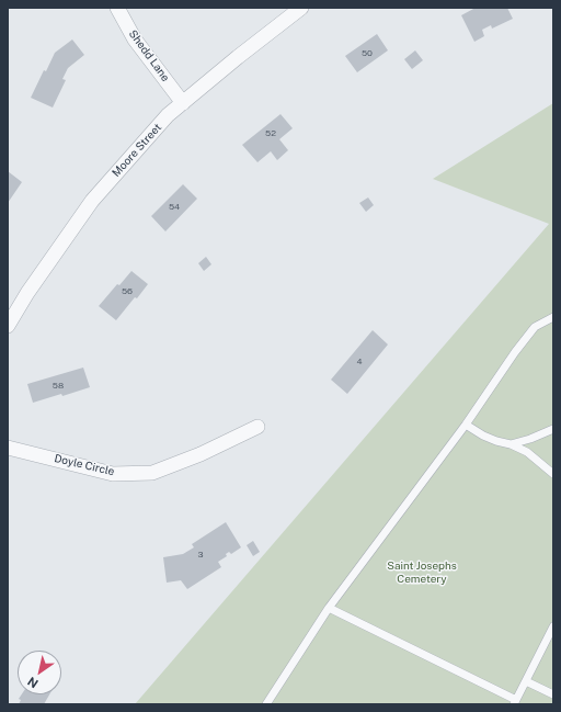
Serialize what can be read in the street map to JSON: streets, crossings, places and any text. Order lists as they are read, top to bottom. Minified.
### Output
{"streets":{"street":["Shedd Lane","Moore Street","Doyle Circle"]},"crossings":[["Shedd Lane","Moore Street"]],"parks":["Saint Josephs Cemetery"],"house_numbers":["50","52","54","56","4","58","3"],"north":"bottom left"}
